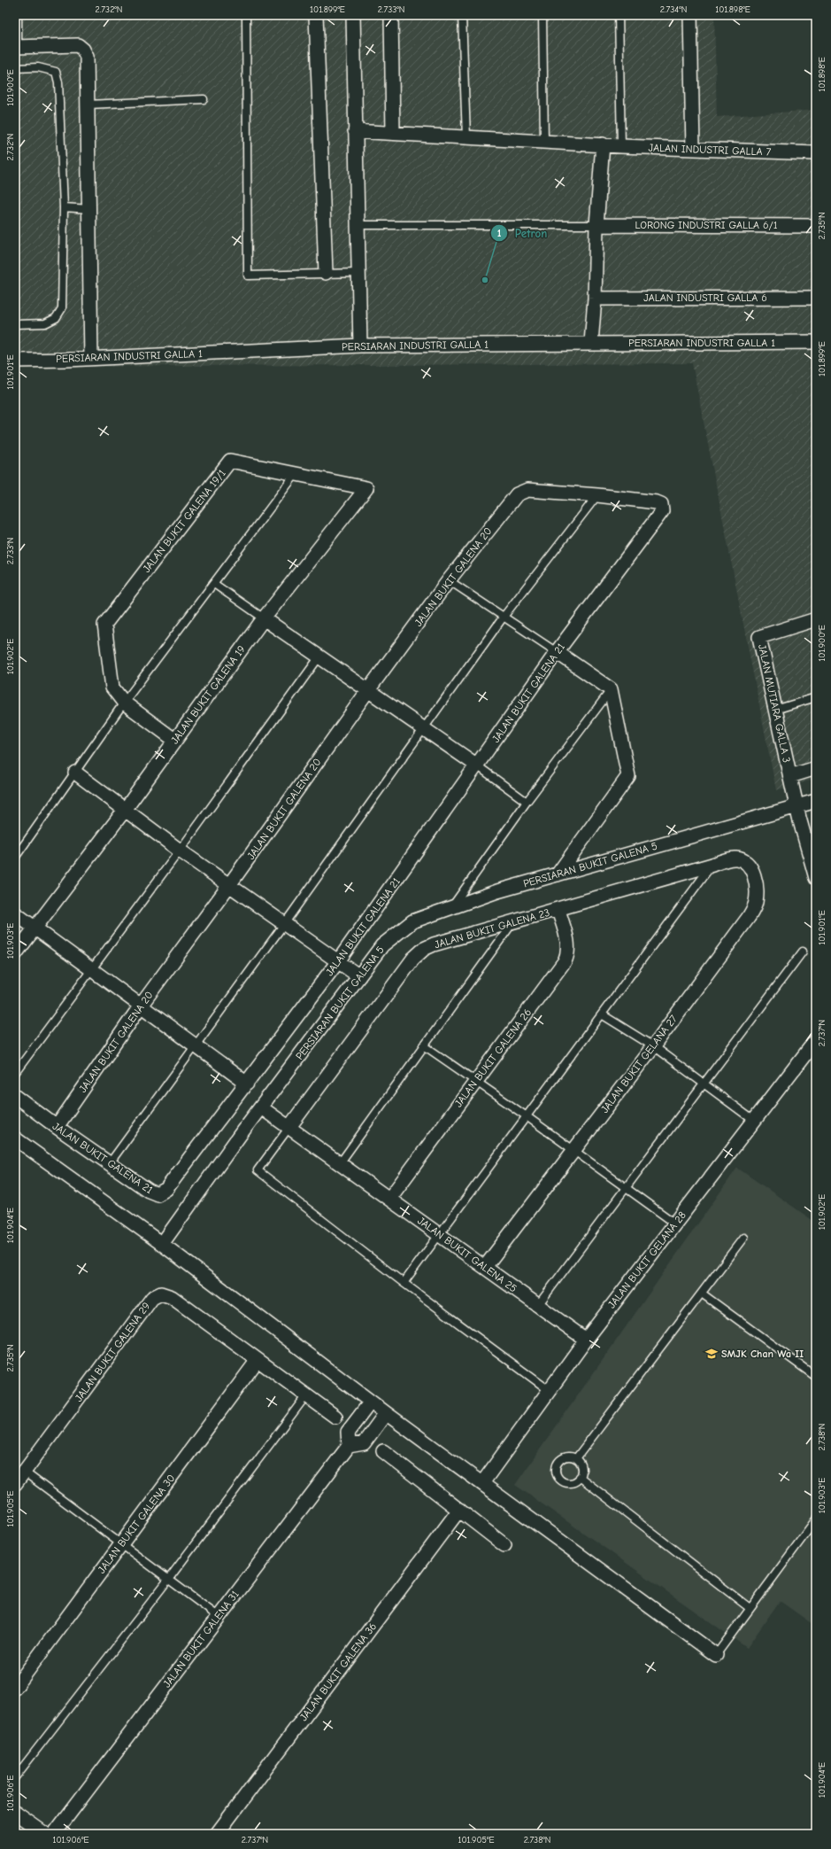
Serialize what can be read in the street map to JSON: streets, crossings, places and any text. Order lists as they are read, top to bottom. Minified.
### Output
{"streets":{"street":["JALAN INDUSTRI GALLA 7","LORONG INDUSTRI GALLA 6/1","JALAN INDUSTRI GALLA 6","PERSIARAN INDUSTRI GALLA 1","JALAN BUKIT GALENA 19/1","JALAN BUKIT GALENA 20","JALAN BUKIT GALENA 21","JALAN BUKIT GALENA 19","JALAN MUTIARA GALLA 3","PERSIARAN BUKIT GALENA 5","JALAN BUKIT GALENA 23","JALAN BUKIT GALENA 26","JALAN BUKIT GELANA 27","JALAN BUKIT GALENA 25","JALAN BUKIT GELANA 28","JALAN BUKIT GALENA 29","JALAN BUKIT GALENA 30","JALAN BUKIT GALENA 31","JALAN BUKIT GALENA 36"]},"crossings":[["JALAN BUKIT GALENA 19/1","JALAN BUKIT GALENA 19"],["JALAN BUKIT GALENA 20","JALAN BUKIT GALENA 21"],["JALAN MUTIARA GALLA 3","PERSIARAN BUKIT GALENA 5"],["PERSIARAN BUKIT GALENA 5","JALAN BUKIT GALENA 25"],["JALAN BUKIT GALENA 23","JALAN BUKIT GALENA 26"],["JALAN BUKIT GALENA 23","JALAN BUKIT GELANA 27"],["JALAN BUKIT GALENA 23","JALAN BUKIT GALENA 25"],["JALAN BUKIT GALENA 26","JALAN BUKIT GALENA 25"],["JALAN BUKIT GELANA 27","JALAN BUKIT GALENA 25"],["JALAN BUKIT GALENA 25","JALAN BUKIT GELANA 28"],["JALAN BUKIT GALENA 29","JALAN BUKIT GALENA 30"]],"places":{"other":["Petron"],"school or university":["SMJK Chan Wa II"]},"coordinates":["2.732°N","101.899°E","2.733°N","2.734°N","101.898°E","101.900°E","2.735°N","101.901°E","101.902°E","101.903°E","2.737°N","101.904°E","2.738°N","101.905°E","101.906°E"]}
